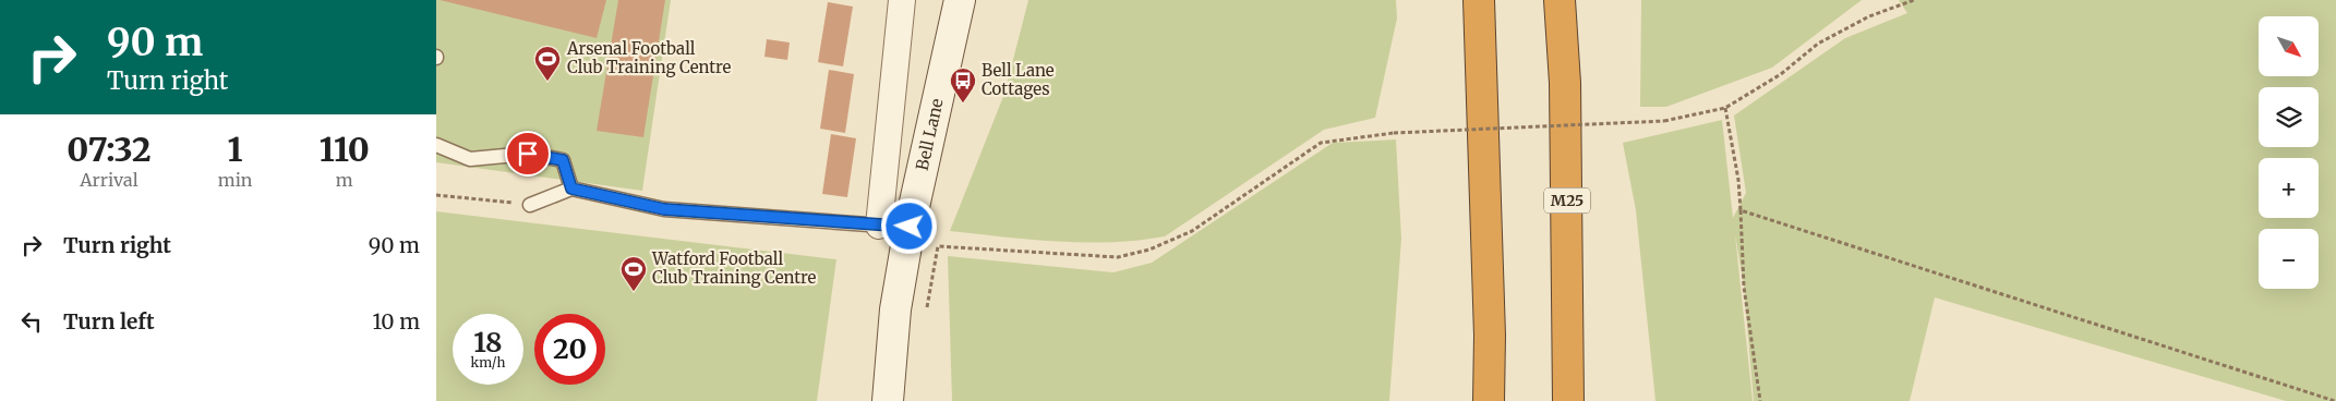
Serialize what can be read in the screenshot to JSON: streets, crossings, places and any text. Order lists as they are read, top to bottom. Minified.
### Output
{"streets":{"highway":["M25"],"main road":["Bell Lane"]},"places":{"sports":["Arsenal Football Club Training Centre","Watford Football Club Training Centre"],"bus stop":["Bell Lane Cottages"]},"north":"bottom right","page":{"turn":["90 m","Turn right"],"map_buttons":["+","−"],"eta":["07:32","Arrival","1","min","110","m"],"list":[{"name":"Turn right","value":"90 m"},{"name":"Turn left","value":"10 m"}],"speed":"18 km/h","limit":"20"}}
